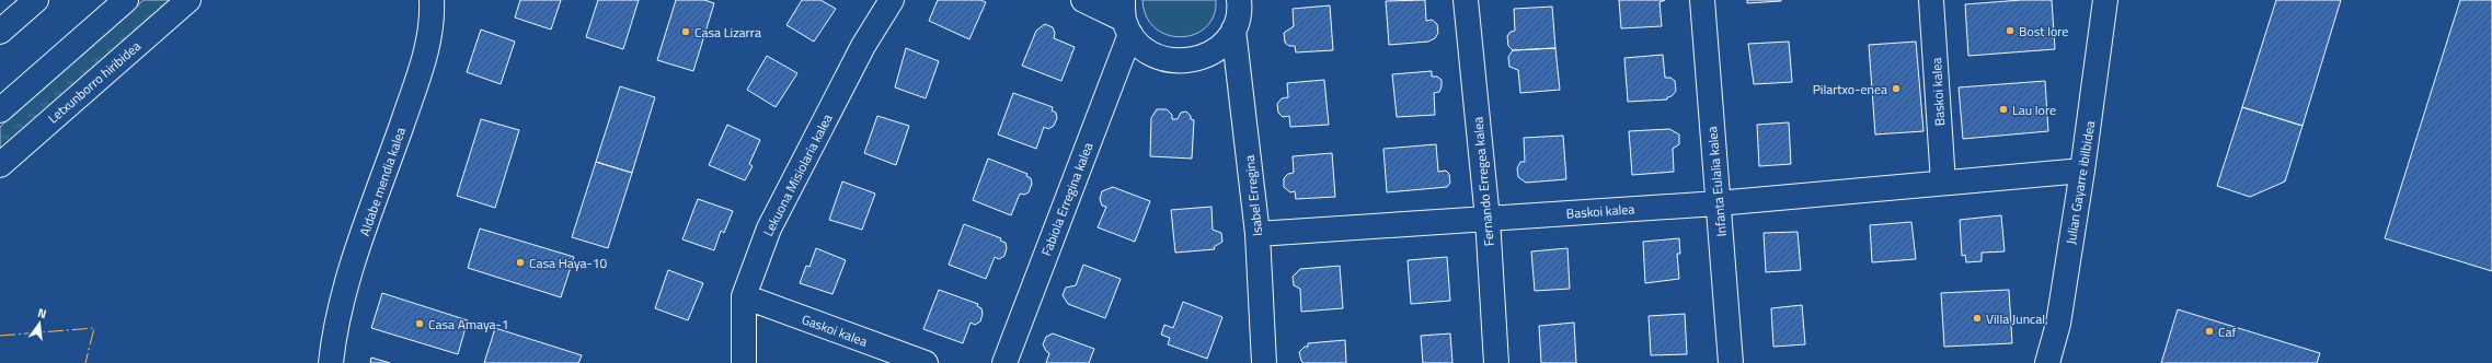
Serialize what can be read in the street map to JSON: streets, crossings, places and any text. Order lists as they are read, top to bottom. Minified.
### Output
{"streets":{"street":["Letxunborro hiribidea","Baskoi kalea","Lekuona Misiolaria kalea","Aldabe mendia kalea","Fernando Erregea kalea","Infanta Eulalia kalea","Julian Gayarre ibilbidea","Isabel Erregina","Fabiola Erregina kalea","Gaskoi kalea"]},"crossings":[["Baskoi kalea","Fernando Erregea kalea"],["Baskoi kalea","Infanta Eulalia kalea"],["Baskoi kalea","Julian Gayarre ibilbidea"],["Baskoi kalea","Isabel Erregina"],["Lekuona Misiolaria kalea","Gaskoi kalea"]],"places":["Bost lore","Casa Lizarra","Pilartxo-enea","Lau lore","Casa Haya-10","Villa Juncal,","Casa Amaya-1","Caf"],"north":"top"}
